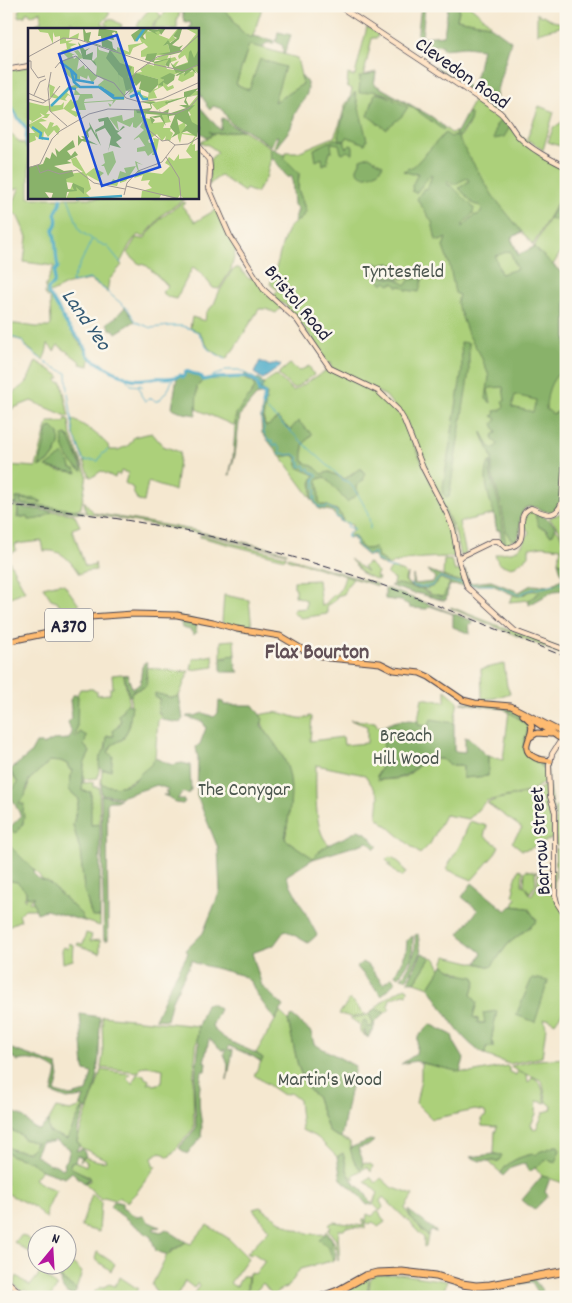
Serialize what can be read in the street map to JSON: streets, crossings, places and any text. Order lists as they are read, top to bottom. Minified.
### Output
{"streets":{"main road":["Clevedon Road","Bristol Road","A370","Barrow Street"]},"districts":["Flax Bourton"],"water":["Land Yeo"],"parks":["Tyntesfield","Breach Hill Wood","The Conygar","Martin's Wood"],"north":"top"}
